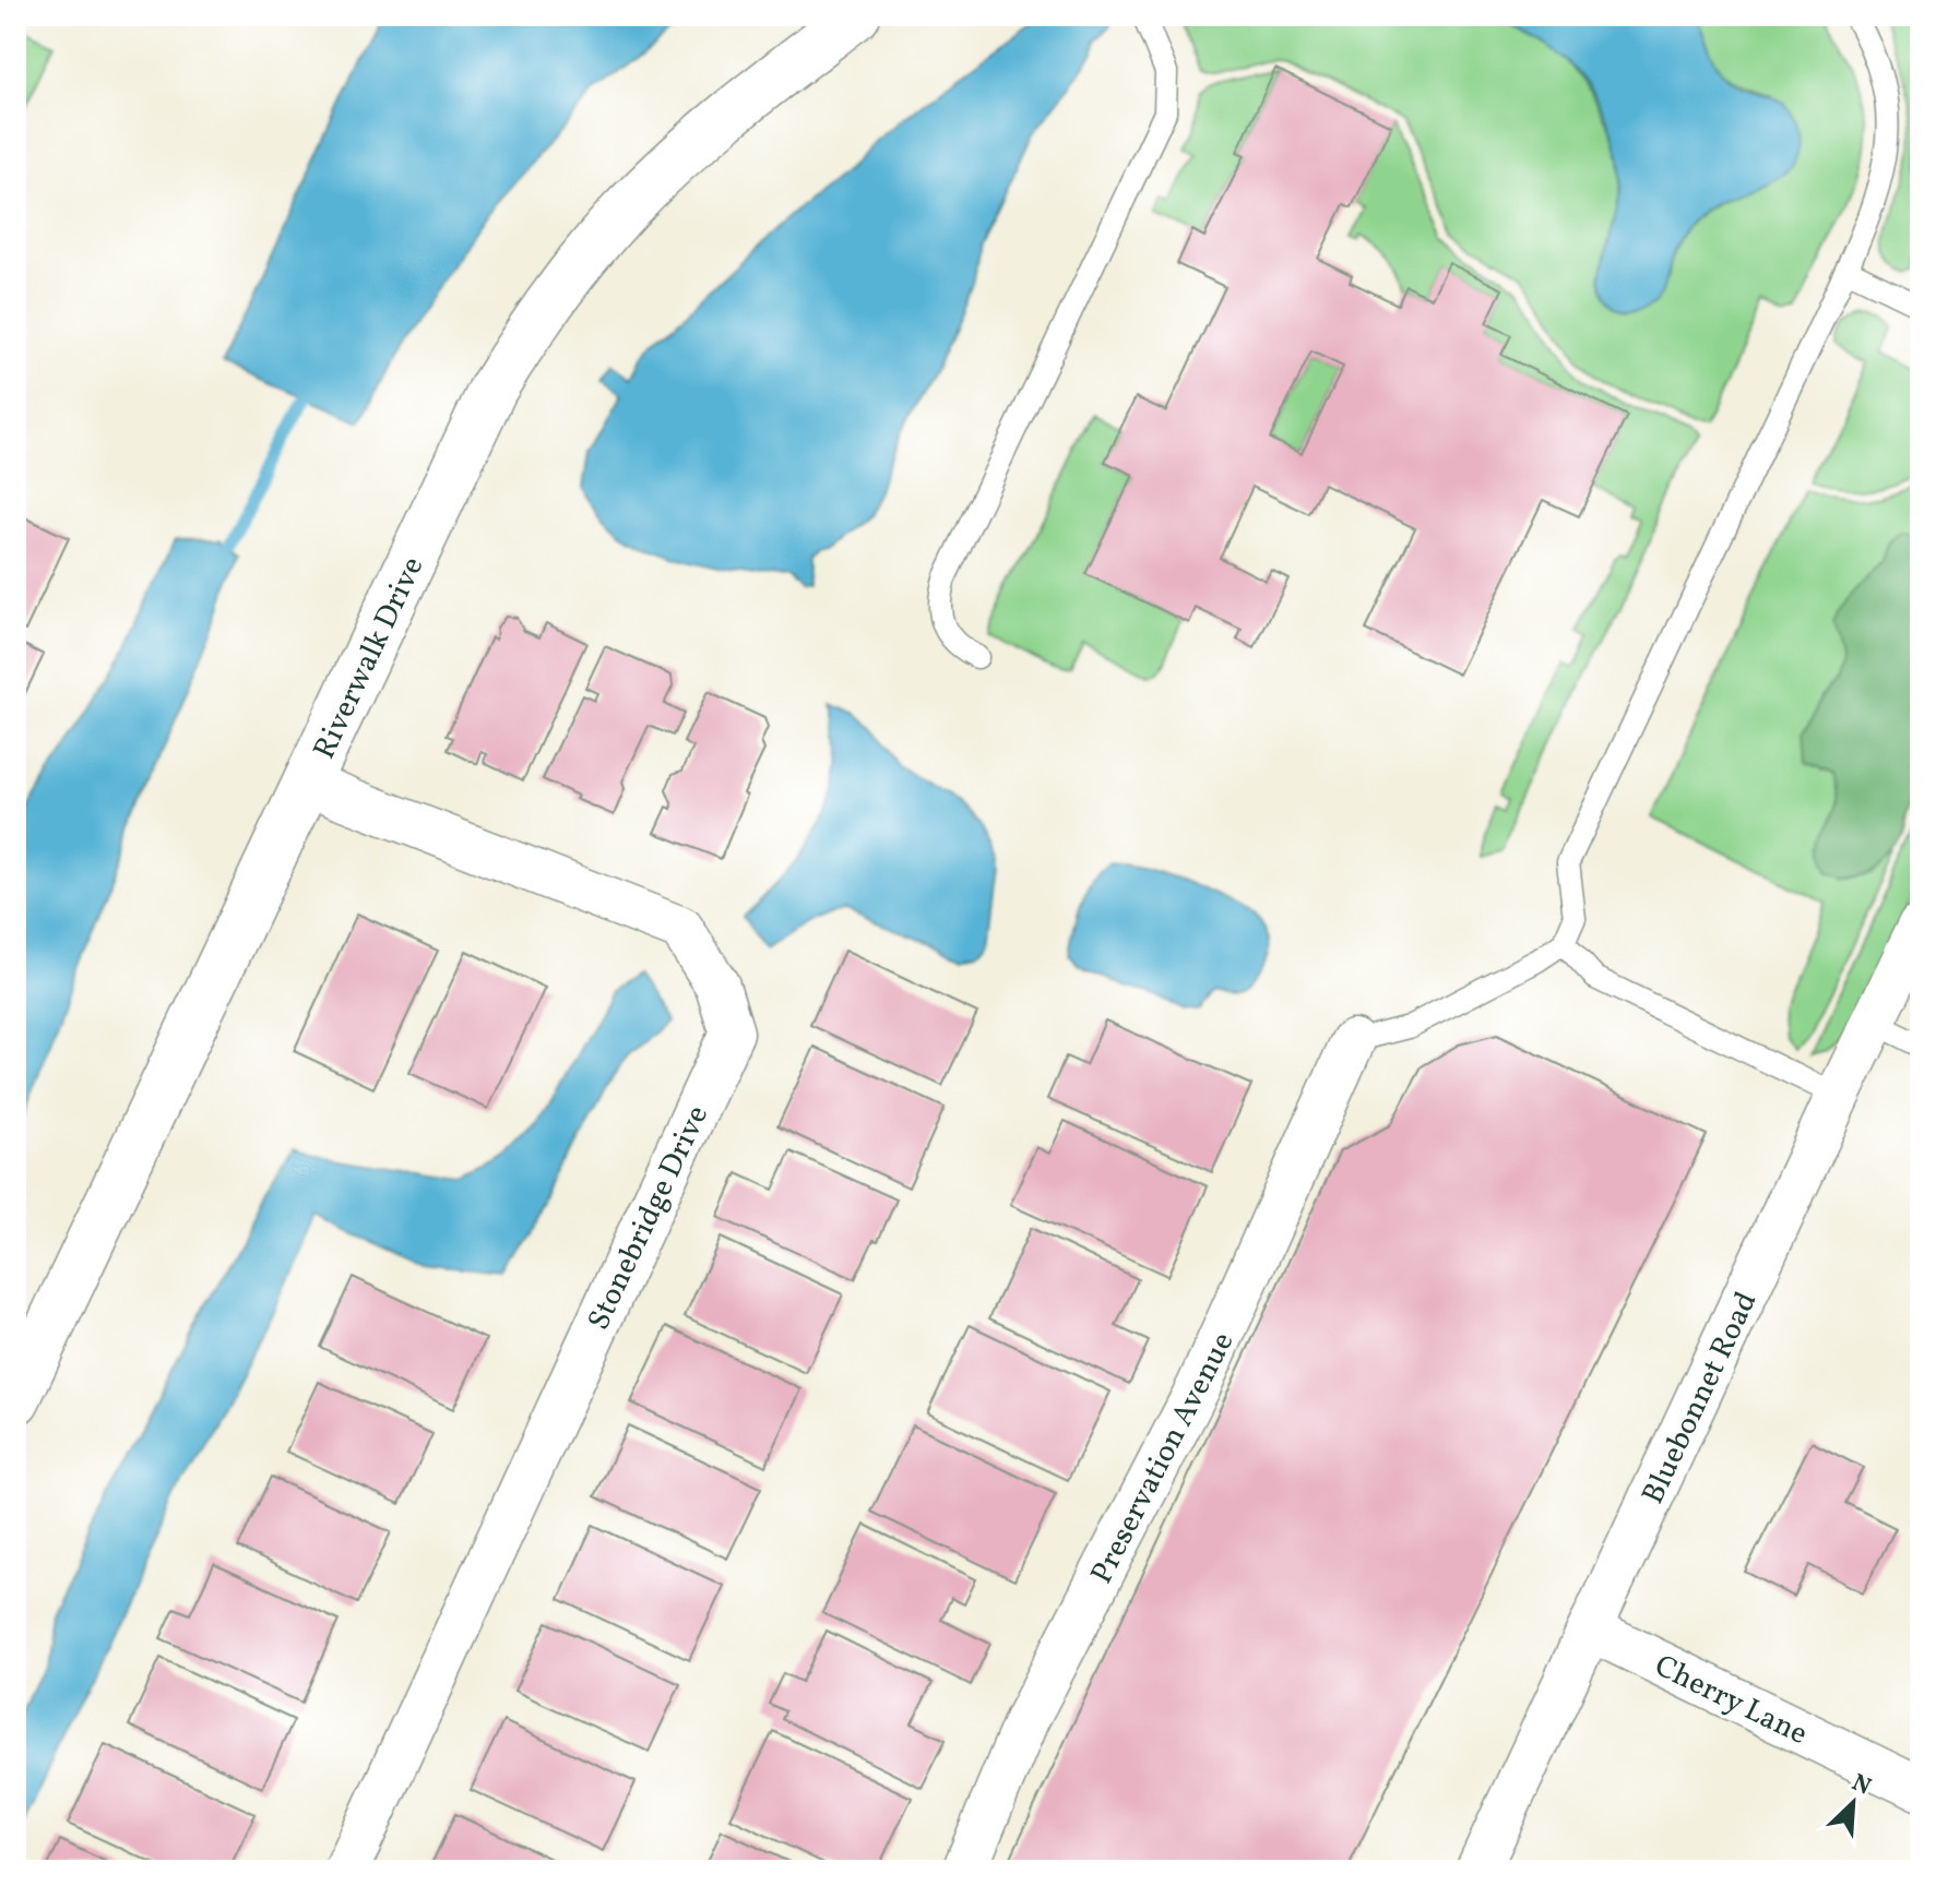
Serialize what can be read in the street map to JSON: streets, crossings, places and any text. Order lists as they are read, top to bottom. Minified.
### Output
{"streets":{"street":["Riverwalk Drive","Stonebridge Drive","Bluebonnet Road","Preservation Avenue","Cherry Lane"]},"crossings":[["Riverwalk Drive","Stonebridge Drive"],["Bluebonnet Road","Cherry Lane"]],"north":"top right"}
